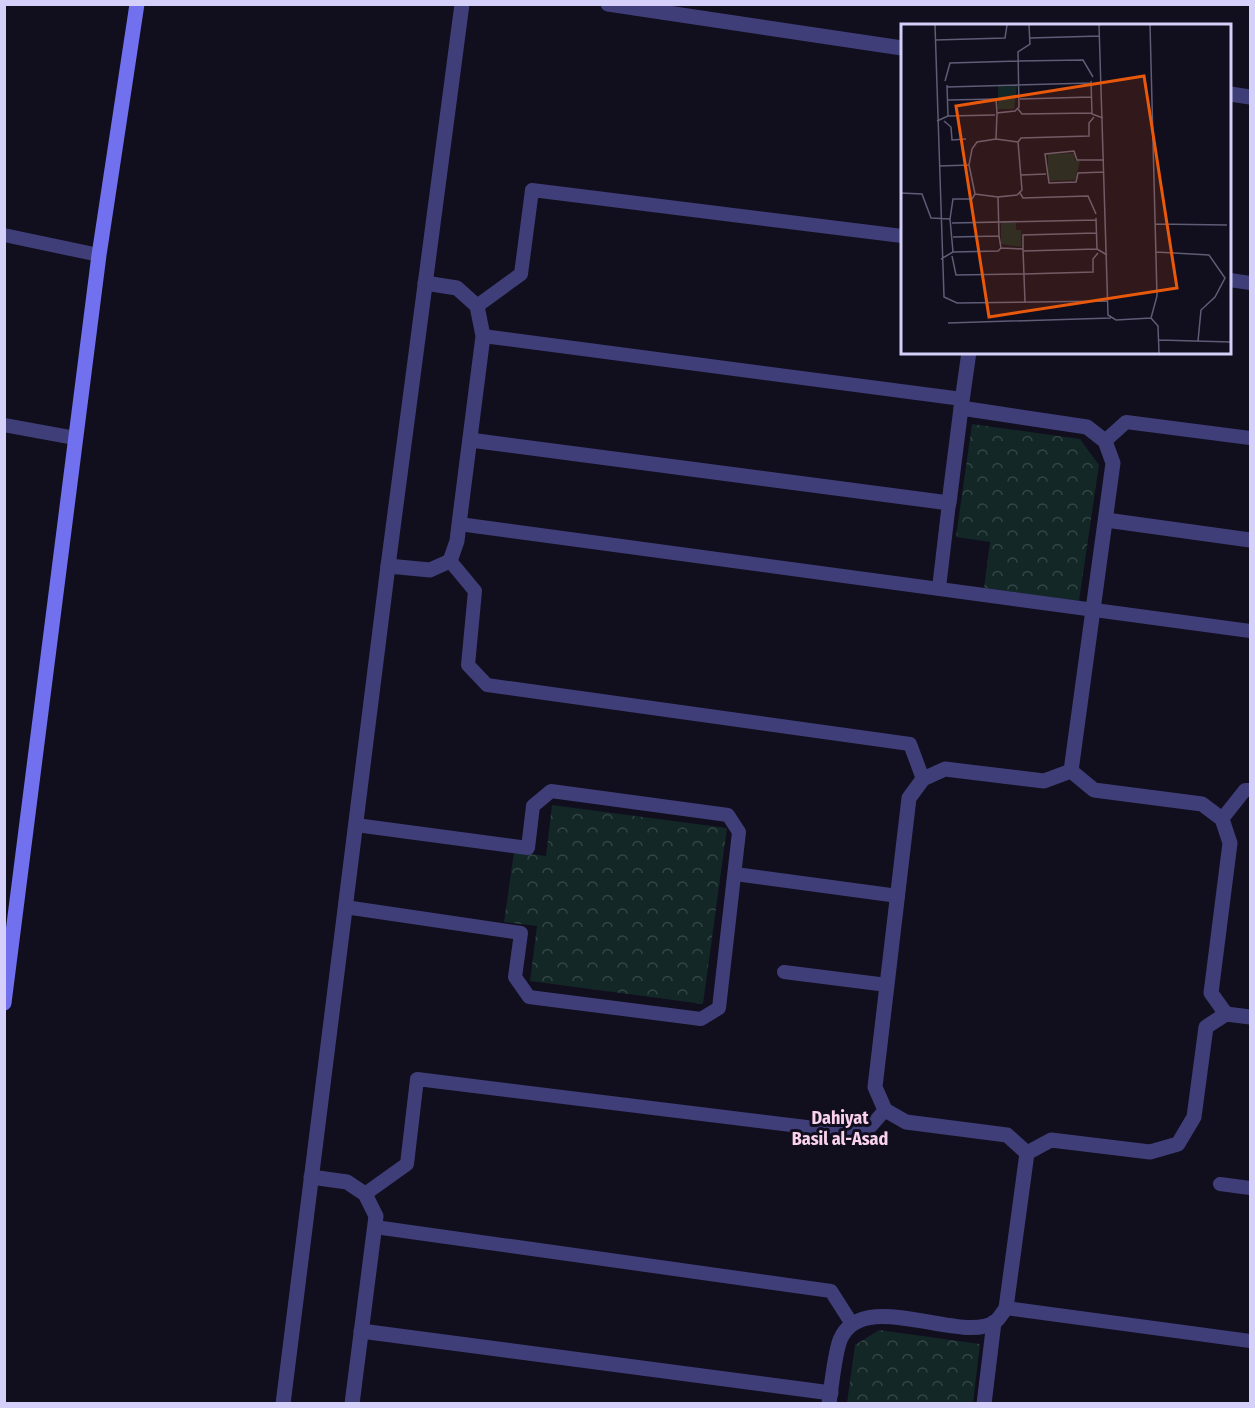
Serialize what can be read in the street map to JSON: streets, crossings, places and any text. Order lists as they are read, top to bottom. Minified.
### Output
{"districts":["Dahiyat Basil al-Asad"]}
